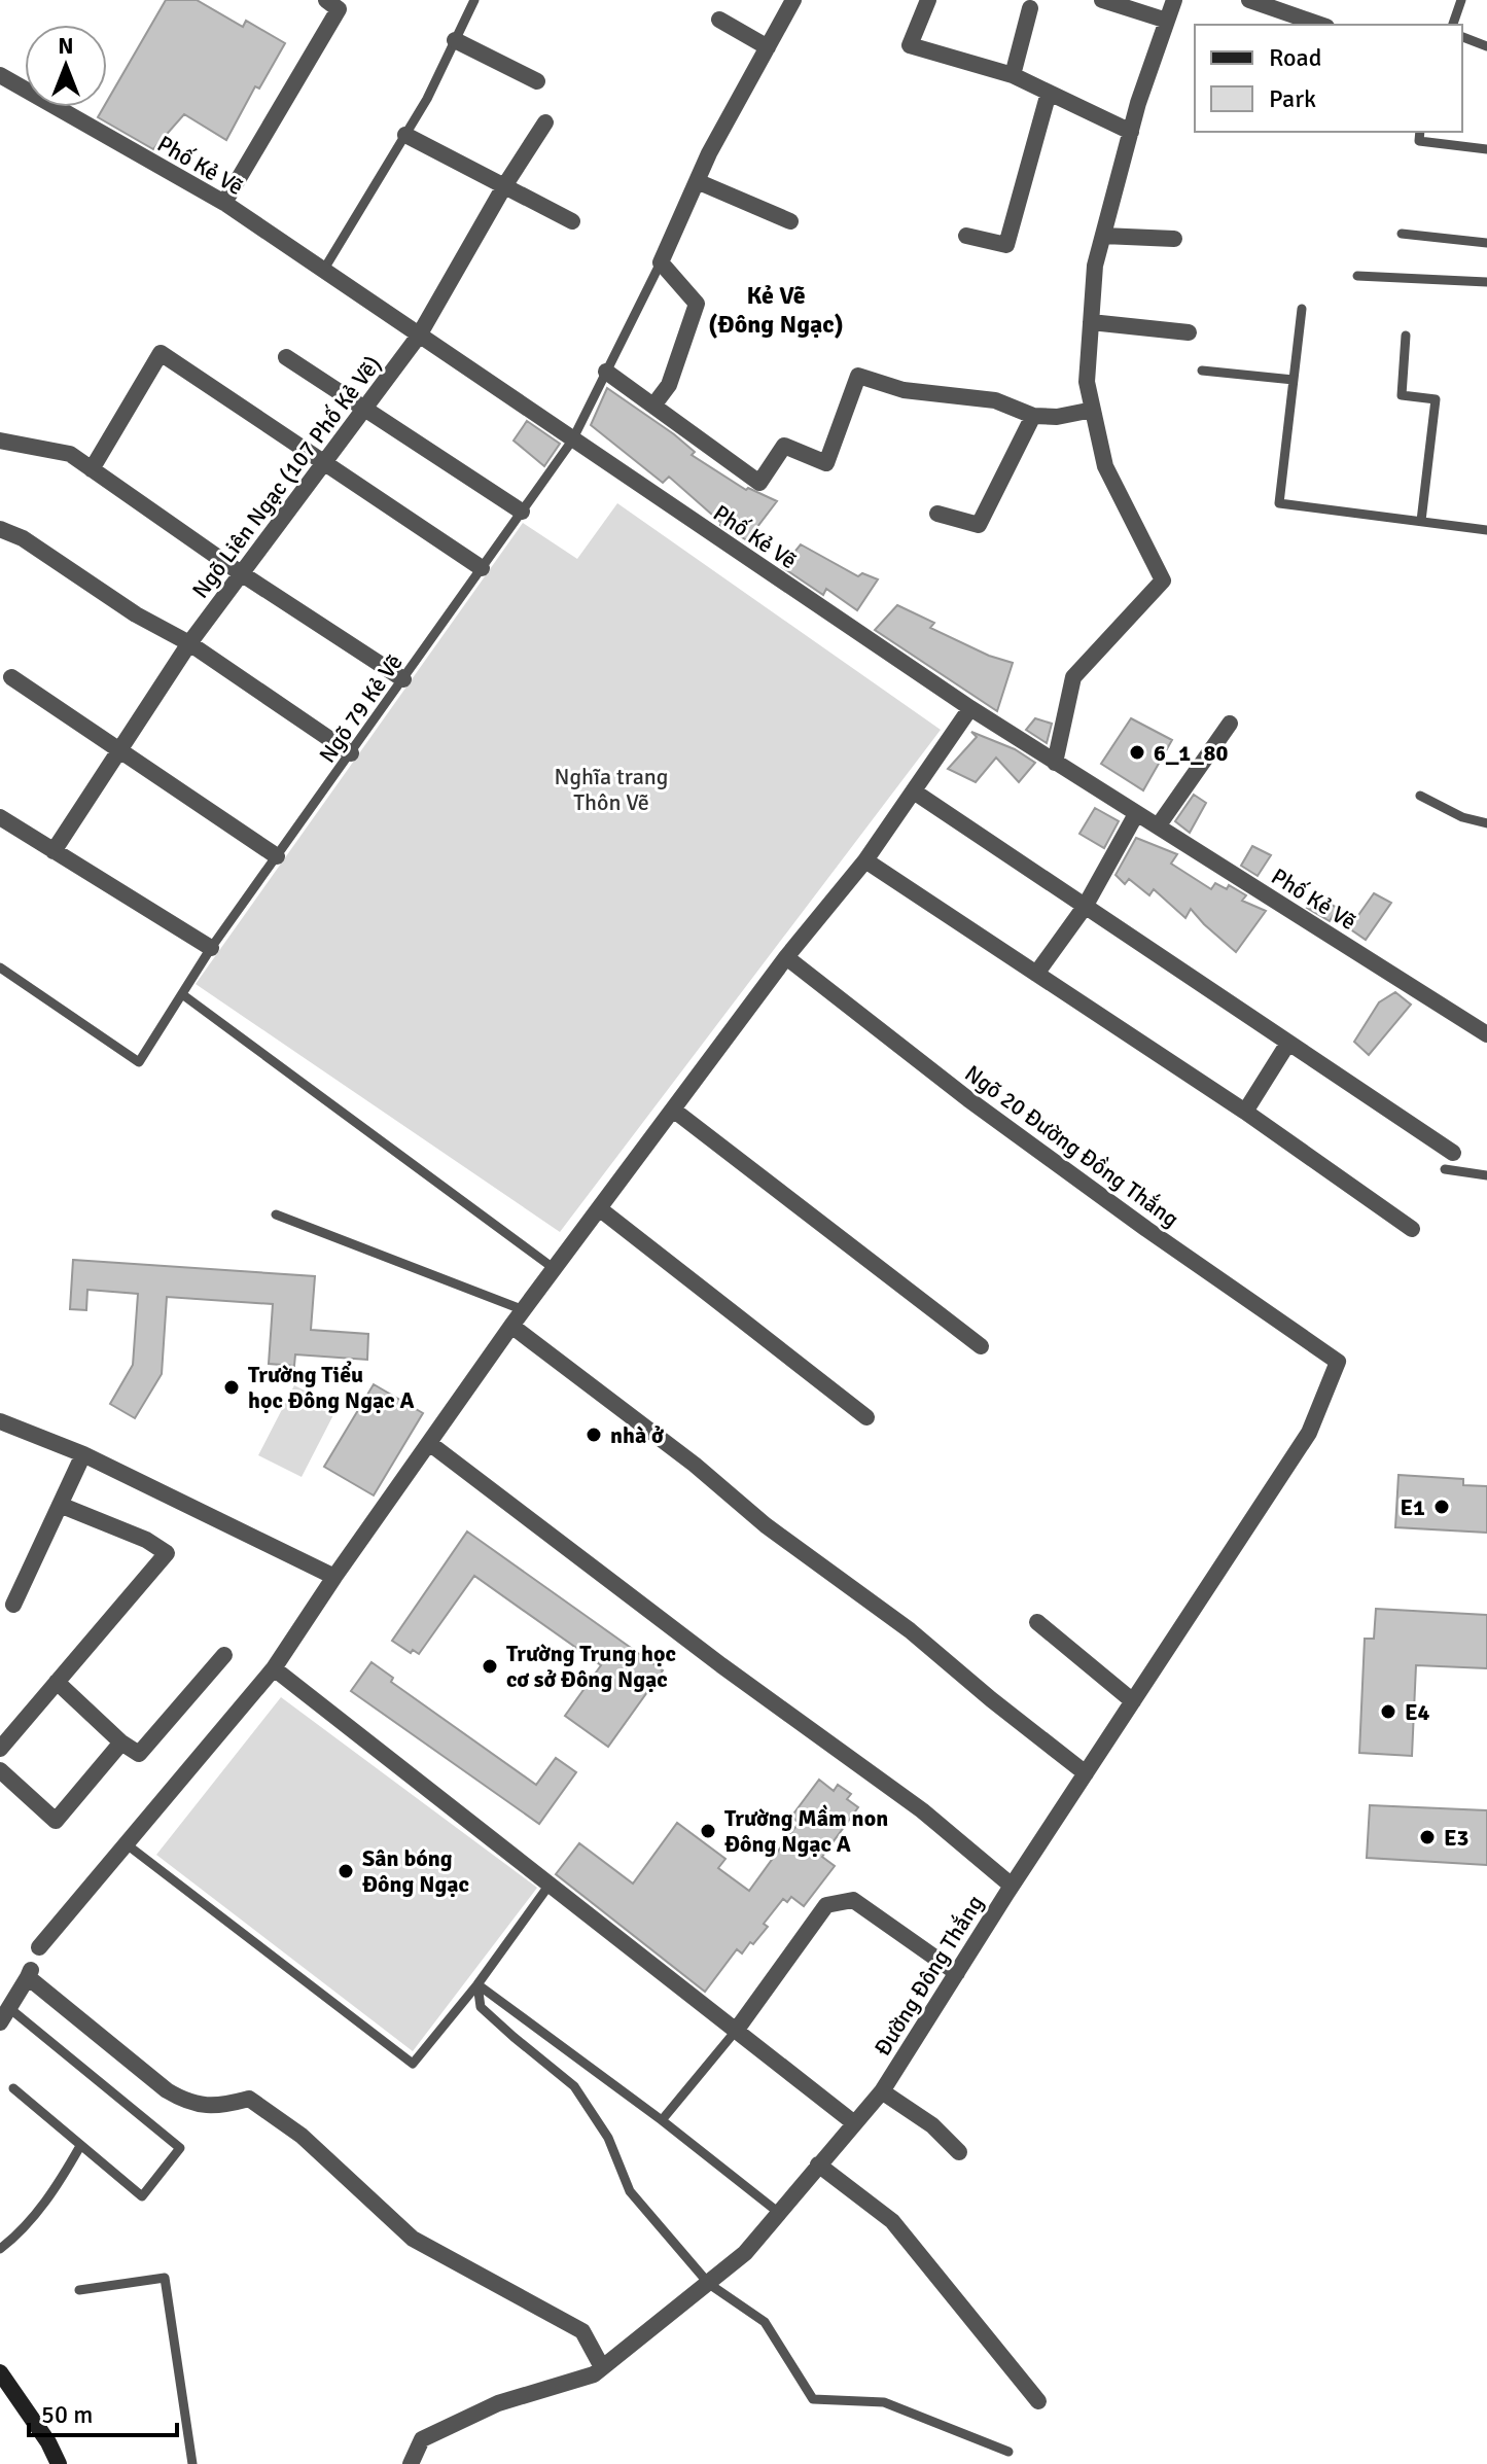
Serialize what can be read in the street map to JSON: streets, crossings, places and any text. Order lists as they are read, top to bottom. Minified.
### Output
{"streets":{"street":["Phố Kẻ Vẽ","Ngõ Liên Ngạc (107 Phố Kẻ Vẽ)","Ngõ 20 Đường Đồng Thắng","Đường Đông Thắng"],"lane":["Ngõ 79 Kẻ Vẽ"]},"crossings":[["Phố Kẻ Vẽ","Ngõ Liên Ngạc (107 Phố Kẻ Vẽ)"],["Phố Kẻ Vẽ","Ngõ 79 Kẻ Vẽ"],["Ngõ 20 Đường Đồng Thắng","Đường Đông Thắng"]],"districts":["Kẻ Vẽ (Đông Ngạc)"],"parks":["Nghĩa trang Thôn Vẽ"],"places":["6_1_80","Trường Tiểu học Đông Ngạc A","nhà ở","E1","Trường Trung học cơ sở Đông Ngạc","E4","Trường Mầm non Đông Ngạc A","E3","Sân bóng Đông Ngạc"],"legend":["Road","Park"],"scale_bar":"50 m","north":"top"}
